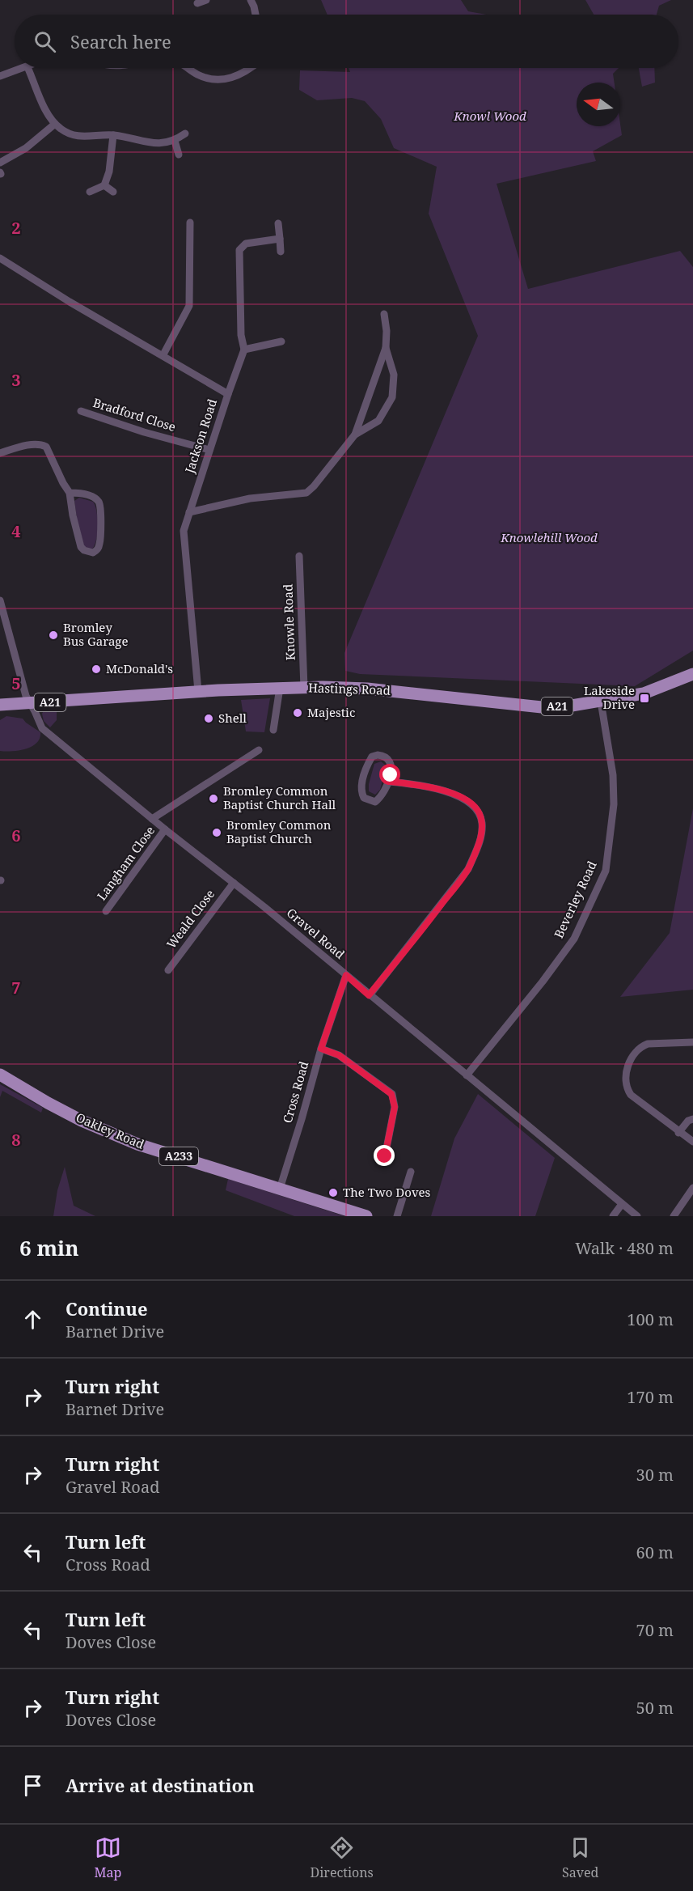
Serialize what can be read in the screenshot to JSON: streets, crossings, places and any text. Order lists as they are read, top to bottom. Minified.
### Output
{"streets":{"main road":["Hastings Road","A21","Oakley Road","A233"],"street":["Bradford Close","Jackson Road","Knowle Road","Langham Close","Beverley Road","Weald Close","Gravel Road","Cross Road"]},"crossings":[["Bradford Close","Jackson Road"],["Jackson Road","Hastings Road"],["Knowle Road","Hastings Road"],["Hastings Road","Beverley Road"],["Hastings Road","Gravel Road"],["Langham Close","Gravel Road"],["Beverley Road","Gravel Road"],["Weald Close","Gravel Road"],["Gravel Road","Cross Road"],["Cross Road","Oakley Road"]],"parks":["Knowl Wood","Knowlehill Wood"],"places":{"other":["Bromley Bus Garage","McDonald's","Majestic","Shell","Bromley Common Baptist Church Hall","Bromley Common Baptist Church","The Two Doves"],"transit":["Lakeside Drive"]},"north":"left","page":{"search":"Search here","heading":["6 min","Walk · 480 m"],"list":[["Continue","Barnet Drive","100 m"],["Turn right","Barnet Drive","170 m"],["Turn right","Gravel Road","30 m"],["Turn left","Cross Road","60 m"],["Turn left","Doves Close","70 m"],["Turn right","Doves Close","50 m"],"Arrive at destination"],"nav":["Map","Directions","Saved"]},"grid":{"rows":["2","3","4","5","6","7","8"]}}
